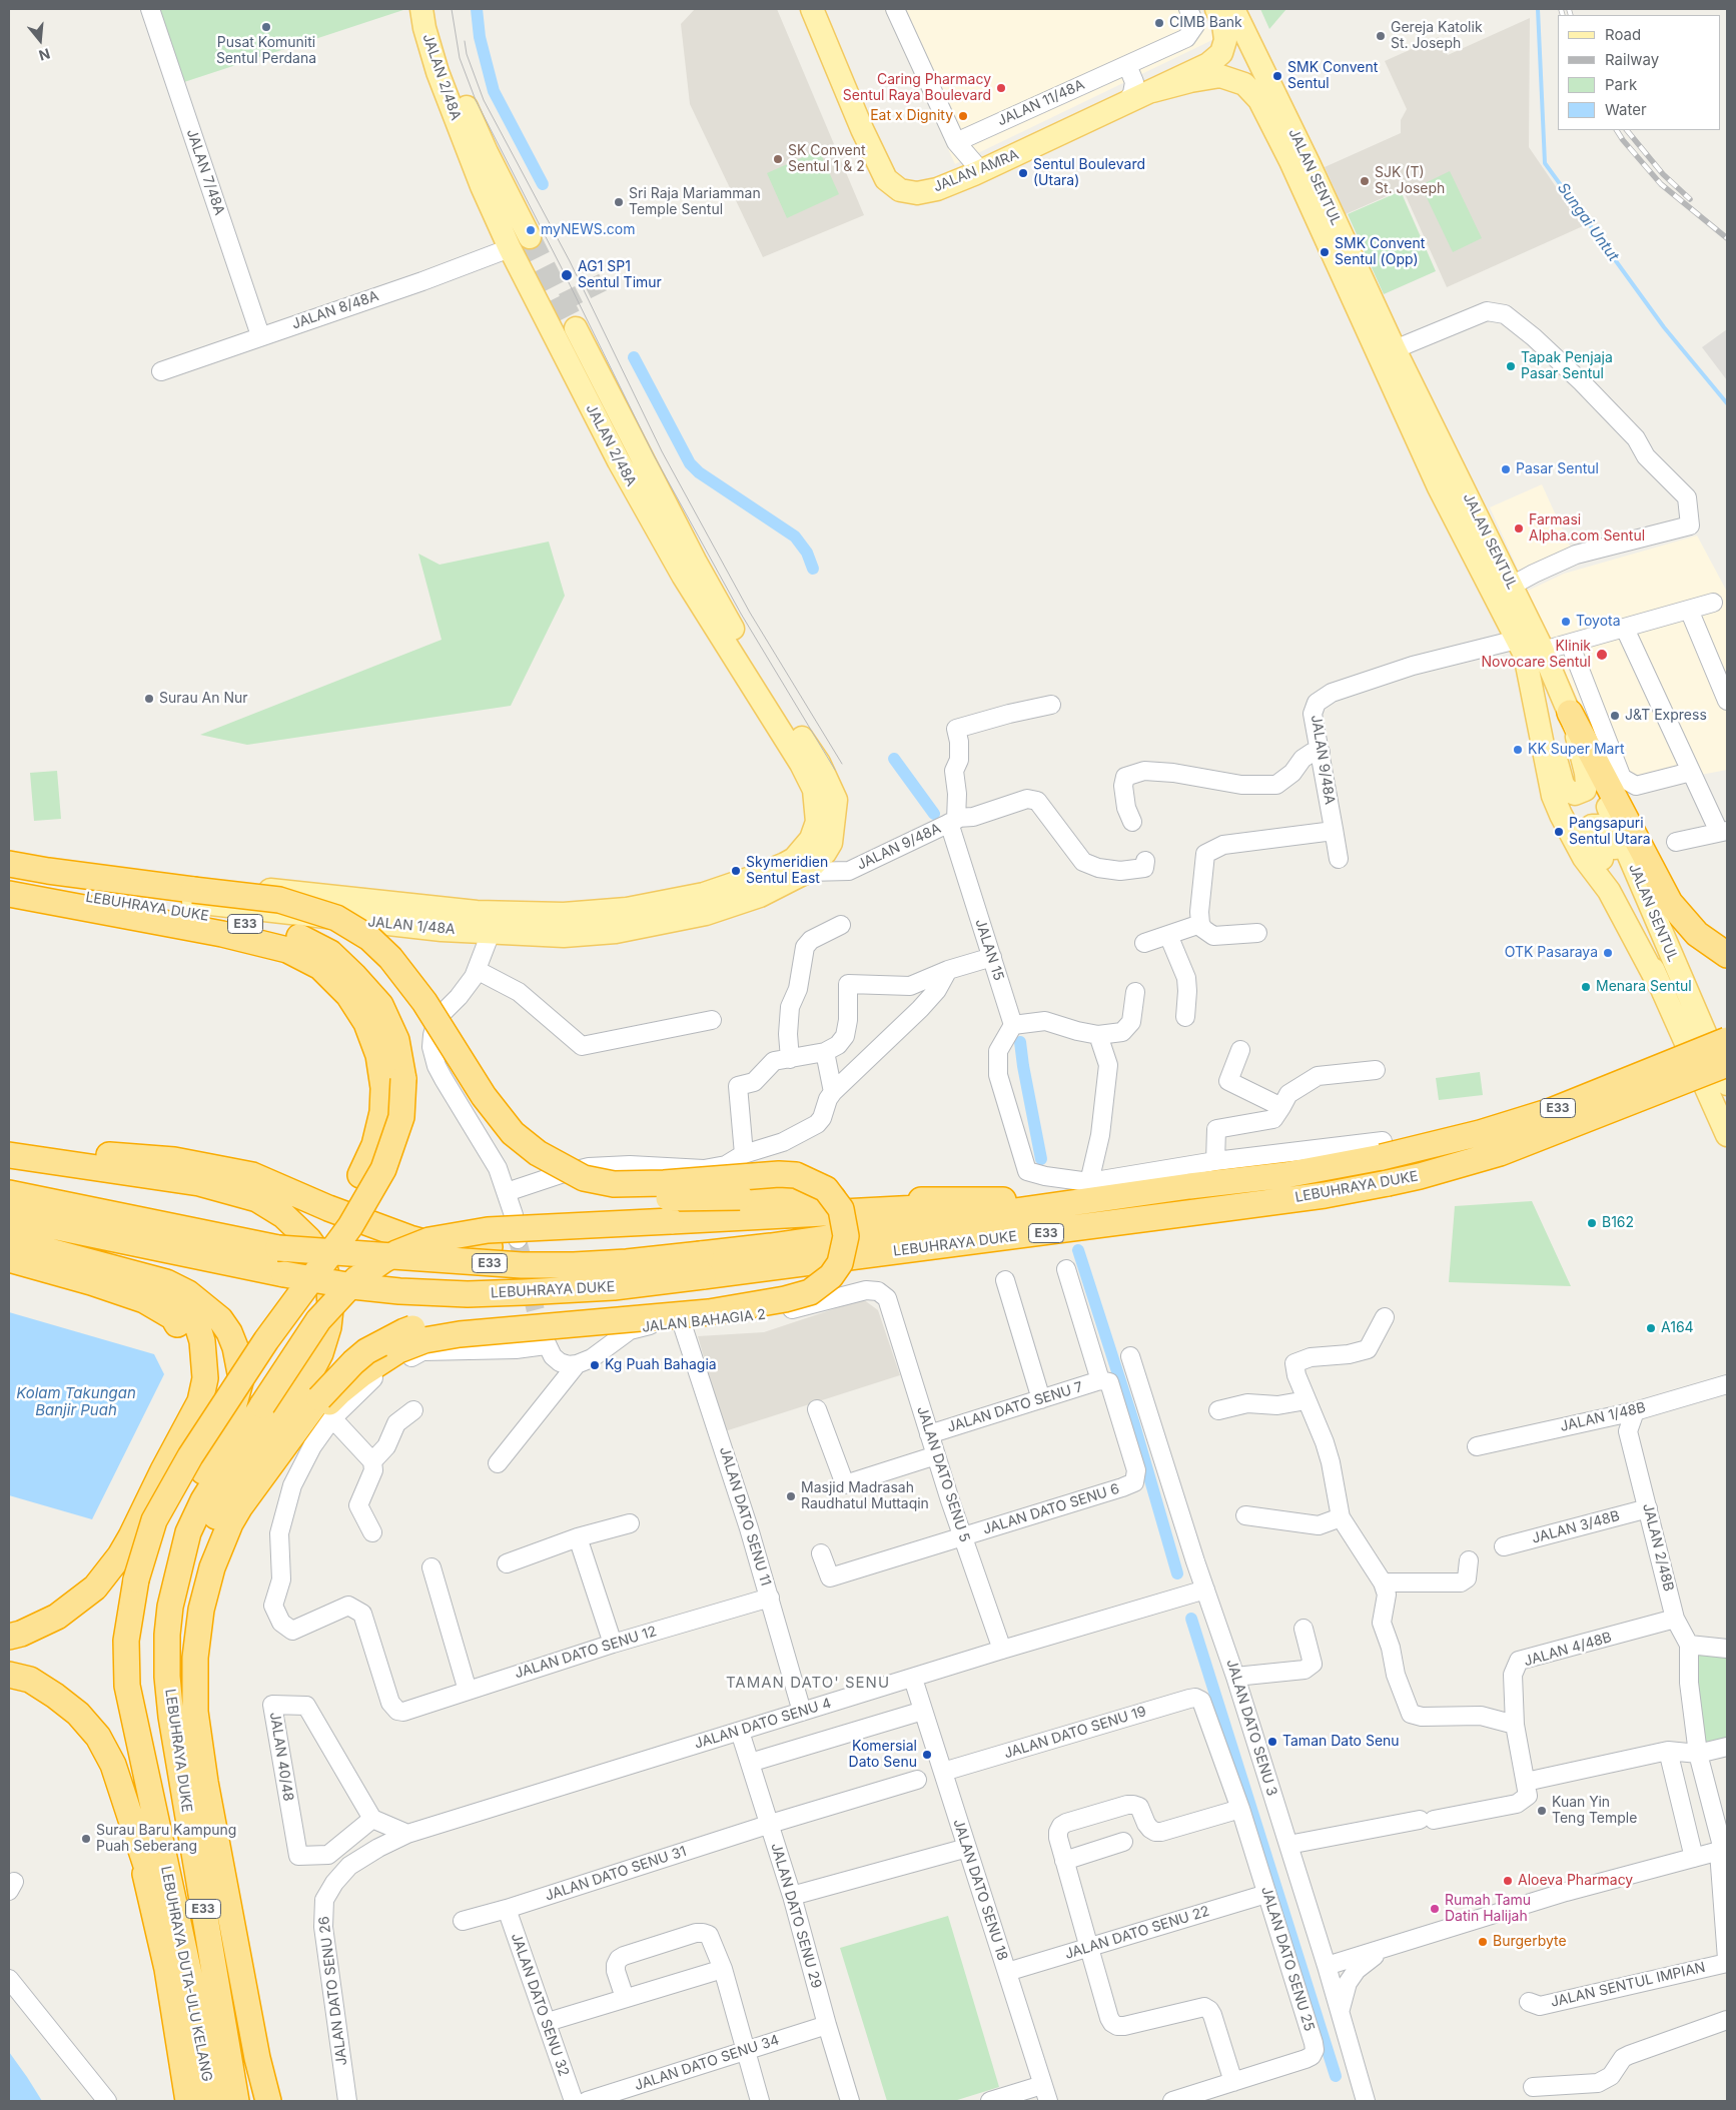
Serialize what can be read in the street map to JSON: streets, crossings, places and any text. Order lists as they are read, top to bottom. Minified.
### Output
{"streets":{"highway":["LEBUHRAYA DUKE","E33","LEBUHRAYA DUTA-ULU KELANG"],"main road":["JALAN 2/48A","JALAN AMRA","JALAN SENTUL","JALAN 1/48A"],"street":["JALAN 11/48A","JALAN 7/48A","JALAN 8/48A","JALAN 9/48A","JALAN 15","JALAN BAHAGIA 2","JALAN DATO SENU 7","JALAN 1/48B","JALAN DATO SENU 5","JALAN DATO SENU 6","JALAN DATO SENU 11","JALAN 3/48B","JALAN 2/48B","JALAN 4/48B","JALAN DATO SENU 12","JALAN DATO SENU 4","JALAN DATO SENU 3","JALAN DATO SENU 19","JALAN 40/48","JALAN DATO SENU 31","JALAN DATO SENU 18","JALAN DATO SENU 29","JALAN DATO SENU 22","JALAN DATO SENU 25","JALAN SENTUL IMPIAN","JALAN DATO SENU 26","JALAN DATO SENU 32","JALAN DATO SENU 34"]},"crossings":[["JALAN 2/48A","JALAN 8/48A"],["JALAN 2/48A","JALAN 9/48A"],["JALAN 2/48A","JALAN 1/48A"],["JALAN AMRA","JALAN SENTUL"],["JALAN 7/48A","JALAN 8/48A"],["JALAN SENTUL","JALAN 9/48A"],["JALAN 9/48A","JALAN 1/48A"],["JALAN 9/48A","JALAN 15"],["LEBUHRAYA DUKE","LEBUHRAYA DUTA-ULU KELANG"],["JALAN BAHAGIA 2","JALAN DATO SENU 5"],["JALAN BAHAGIA 2","JALAN DATO SENU 11"],["JALAN DATO SENU 7","JALAN DATO SENU 5"],["JALAN DATO SENU 7","JALAN DATO SENU 6"],["JALAN 1/48B","JALAN 2/48B"],["JALAN DATO SENU 5","JALAN DATO SENU 6"],["JALAN DATO SENU 5","JALAN DATO SENU 4"],["JALAN DATO SENU 11","JALAN DATO SENU 12"],["JALAN DATO SENU 11","JALAN DATO SENU 4"],["JALAN 3/48B","JALAN 2/48B"],["JALAN 2/48B","JALAN 4/48B"],["JALAN DATO SENU 4","JALAN DATO SENU 3"],["JALAN DATO SENU 4","JALAN DATO SENU 18"],["JALAN DATO SENU 4","JALAN DATO SENU 29"],["JALAN DATO SENU 4","JALAN DATO SENU 26"],["JALAN DATO SENU 19","JALAN DATO SENU 18"],["JALAN DATO SENU 19","JALAN DATO SENU 25"],["JALAN DATO SENU 31","JALAN DATO SENU 29"],["JALAN DATO SENU 31","JALAN DATO SENU 32"],["JALAN DATO SENU 18","JALAN DATO SENU 22"],["JALAN DATO SENU 29","JALAN DATO SENU 34"],["JALAN DATO SENU 22","JALAN DATO SENU 25"]],"districts":["TAMAN DATO' SENU"],"water":["Sungai Untut","Kolam Takungan Banjir Puah"],"places":["CIMB Bank","Pusat Komuniti Sentul Perdana","Gereja Katolik St. Joseph","SMK Convent Sentul","Caring Pharmacy Sentul Raya Boulevard","Eat x Dignity","SK Convent Sentul 1 & 2","Sentul Boulevard (Utara)","SJK (T) St. Joseph","Sri Raja Mariamman Temple Sentul","myNEWS.com","SMK Convent Sentul (Opp)","AG1 SP1 Sentul Timur","Tapak Penjaja Pasar Sentul","Pasar Sentul","Farmasi Alpha.com Sentul","Toyota","Klinik Novocare Sentul","Surau An Nur","J&T Express","KK Super Mart","Pangsapuri Sentul Utara","Skymeridien Sentul East","OTK Pasaraya","Menara Sentul","B162","A164","Kg Puah Bahagia","Masjid Madrasah Raudhatul Muttaqin","Taman Dato Senu","Komersial Dato Senu","Kuan Yin Teng Temple","Surau Baru Kampung Puah Seberang","Aloeva Pharmacy","Rumah Tamu Datin Halijah","Burgerbyte"],"legend":["Road","Railway","Park","Water"],"north":"bottom"}
